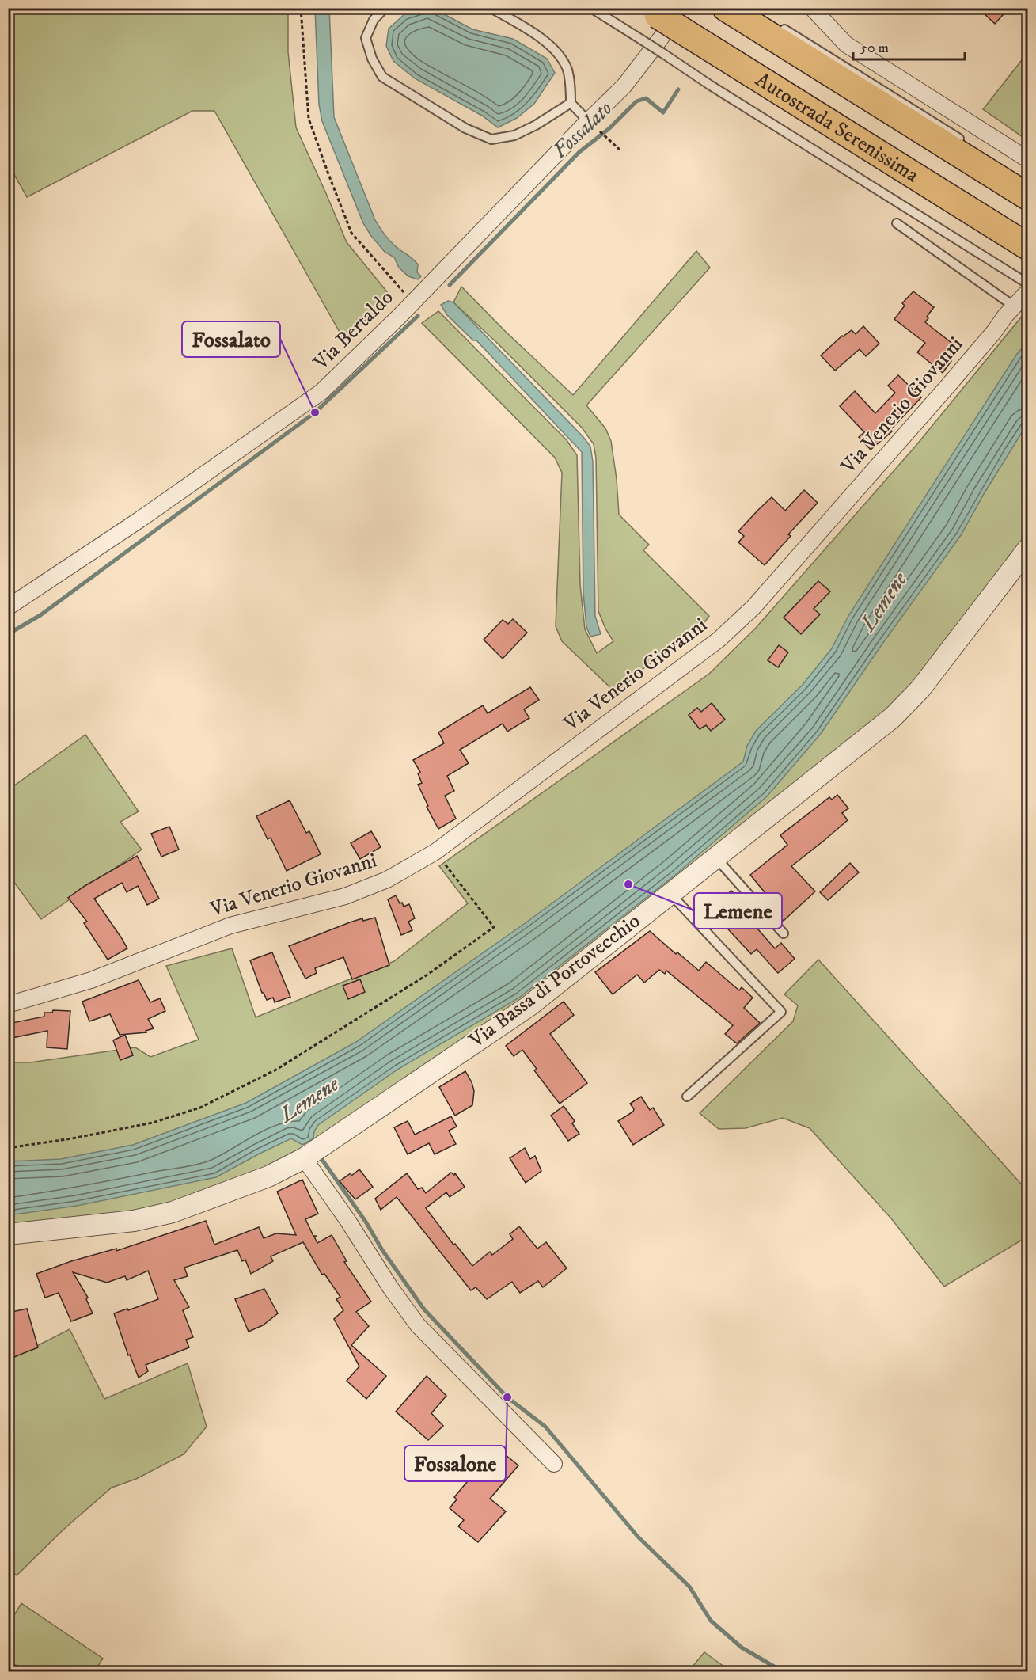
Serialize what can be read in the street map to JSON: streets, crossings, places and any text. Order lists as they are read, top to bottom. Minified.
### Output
{"streets":{"highway":["Autostrada Serenissima"],"street":["Via Bertaldo","Via Venerio Giovanni","Via Bassa di Portovecchio"]},"crossings":[["Autostrada Serenissima","Via Bertaldo"]],"water":["Fossalato","Lemene"],"places":["Fossalato","Lemene","Fossalone"],"scale_bar":"50 m"}
